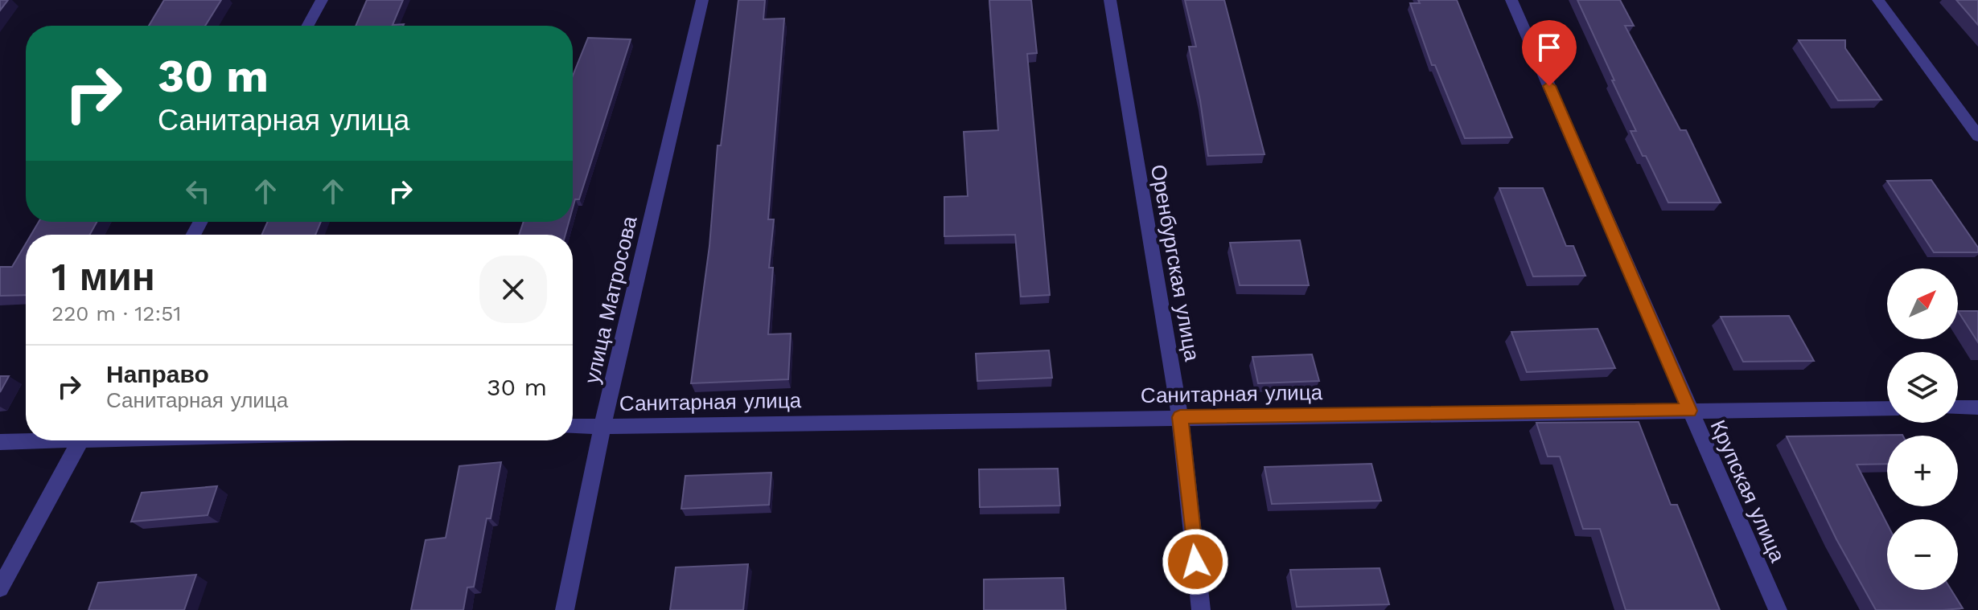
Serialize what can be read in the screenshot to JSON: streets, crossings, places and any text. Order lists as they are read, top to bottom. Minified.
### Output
{"streets":{"street":["Оренбургская улица","улица Матросова","Санитарная улица","Крупская улица"]},"crossings":[["Оренбургская улица","Санитарная улица"],["улица Матросова","Санитарная улица"],["Санитарная улица","Крупская улица"]],"north":"top right","page":{"turn":["30 m","Санитарная улица"],"heading":["1 мин","220 m · 12:51"],"map_buttons":["+","−"],"list":[{"name":"Направо","note":"Санитарная улица","value":"30 m"}]}}
